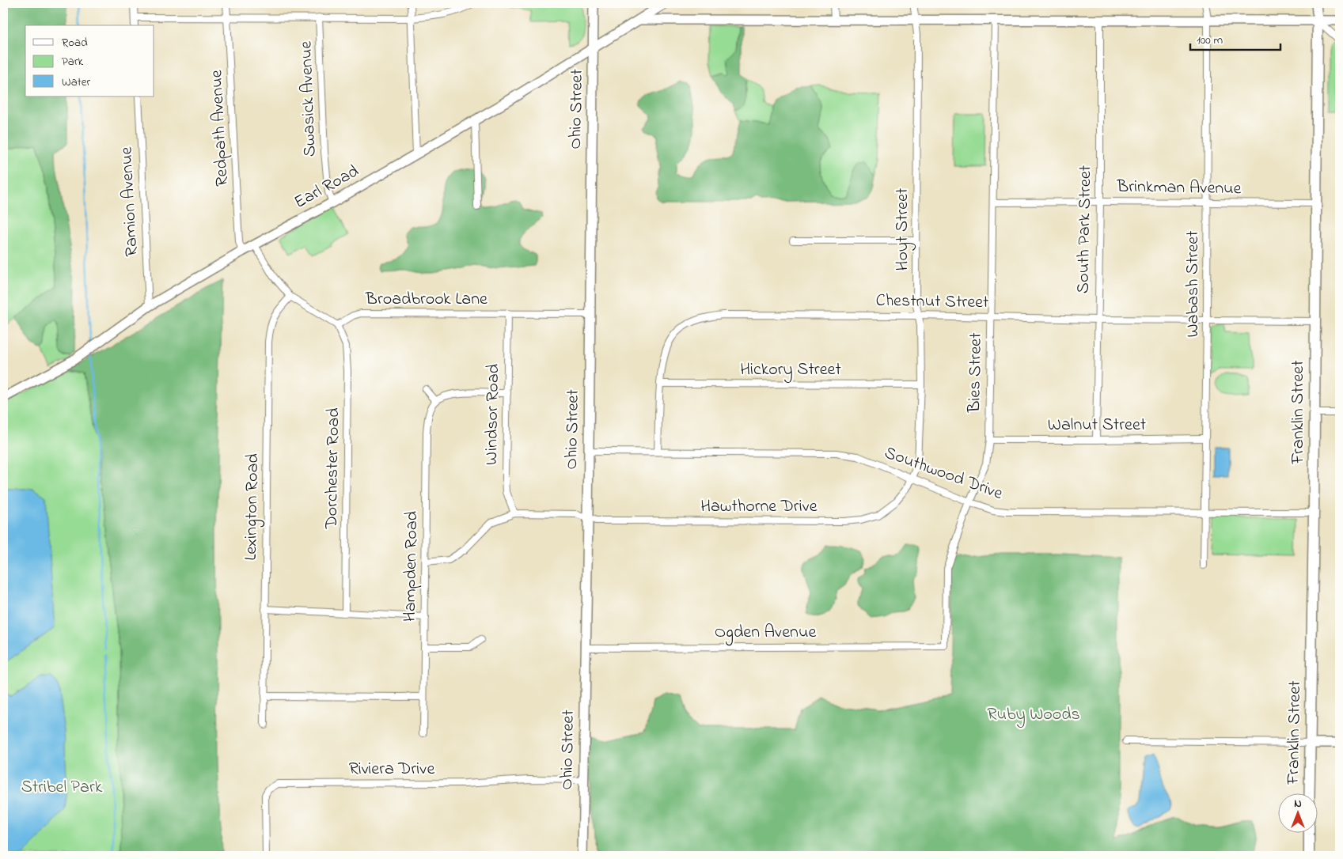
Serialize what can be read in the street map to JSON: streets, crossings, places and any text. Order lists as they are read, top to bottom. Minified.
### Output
{"streets":{"main road":["Franklin Street"],"street":["Swasick Avenue","Ohio Street","Redpath Avenue","Earl Road","Brinkman Avenue","Ramion Avenue","Hoyt Street","South Park Street","Wabash Street","Broadbrook Lane","Chestnut Street","Hickory Street","Bies Street","Windsor Road","Walnut Street","Dorchester Road","Southwood Drive","Lexington Road","Hawthorne Drive","Hampden Road","Ogden Avenue","Riviera Drive"]},"crossings":[["Swasick Avenue","Earl Road"],["Ohio Street","Earl Road"],["Ohio Street","Broadbrook Lane"],["Ohio Street","Southwood Drive"],["Ohio Street","Hawthorne Drive"],["Ohio Street","Ogden Avenue"],["Ohio Street","Riviera Drive"],["Redpath Avenue","Earl Road"],["Earl Road","Ramion Avenue"],["Brinkman Avenue","South Park Street"],["Brinkman Avenue","Wabash Street"],["Brinkman Avenue","Bies Street"],["Brinkman Avenue","Franklin Street"],["Hoyt Street","Chestnut Street"],["Hoyt Street","Hickory Street"],["Hoyt Street","Southwood Drive"],["Hoyt Street","Hawthorne Drive"],["South Park Street","Chestnut Street"],["South Park Street","Walnut Street"],["Wabash Street","Chestnut Street"],["Wabash Street","Walnut Street"],["Wabash Street","Southwood Drive"],["Broadbrook Lane","Windsor Road"],["Broadbrook Lane","Dorchester Road"],["Chestnut Street","Hickory Street"],["Chestnut Street","Bies Street"],["Chestnut Street","Franklin Street"],["Chestnut Street","Southwood Drive"],["Bies Street","Walnut Street"],["Bies Street","Southwood Drive"],["Bies Street","Ogden Avenue"],["Franklin Street","Southwood Drive"],["Windsor Road","Hawthorne Drive"],["Southwood Drive","Hawthorne Drive"]],"parks":["Ruby Woods","Stribel Park"],"legend":["Road","Park","Water"],"scale_bar":"100 m","north":"top"}
